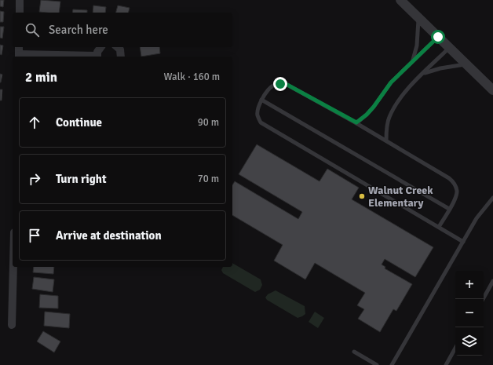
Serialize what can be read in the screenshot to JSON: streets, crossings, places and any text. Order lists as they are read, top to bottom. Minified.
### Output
{"places":["Walnut Creek Elementary"],"page":{"search":"Search here","heading":["2 min","Walk · 160 m"],"list":[["Continue","90 m"],["Turn right","70 m"],"Arrive at destination"],"map_buttons":["+","−"]}}
